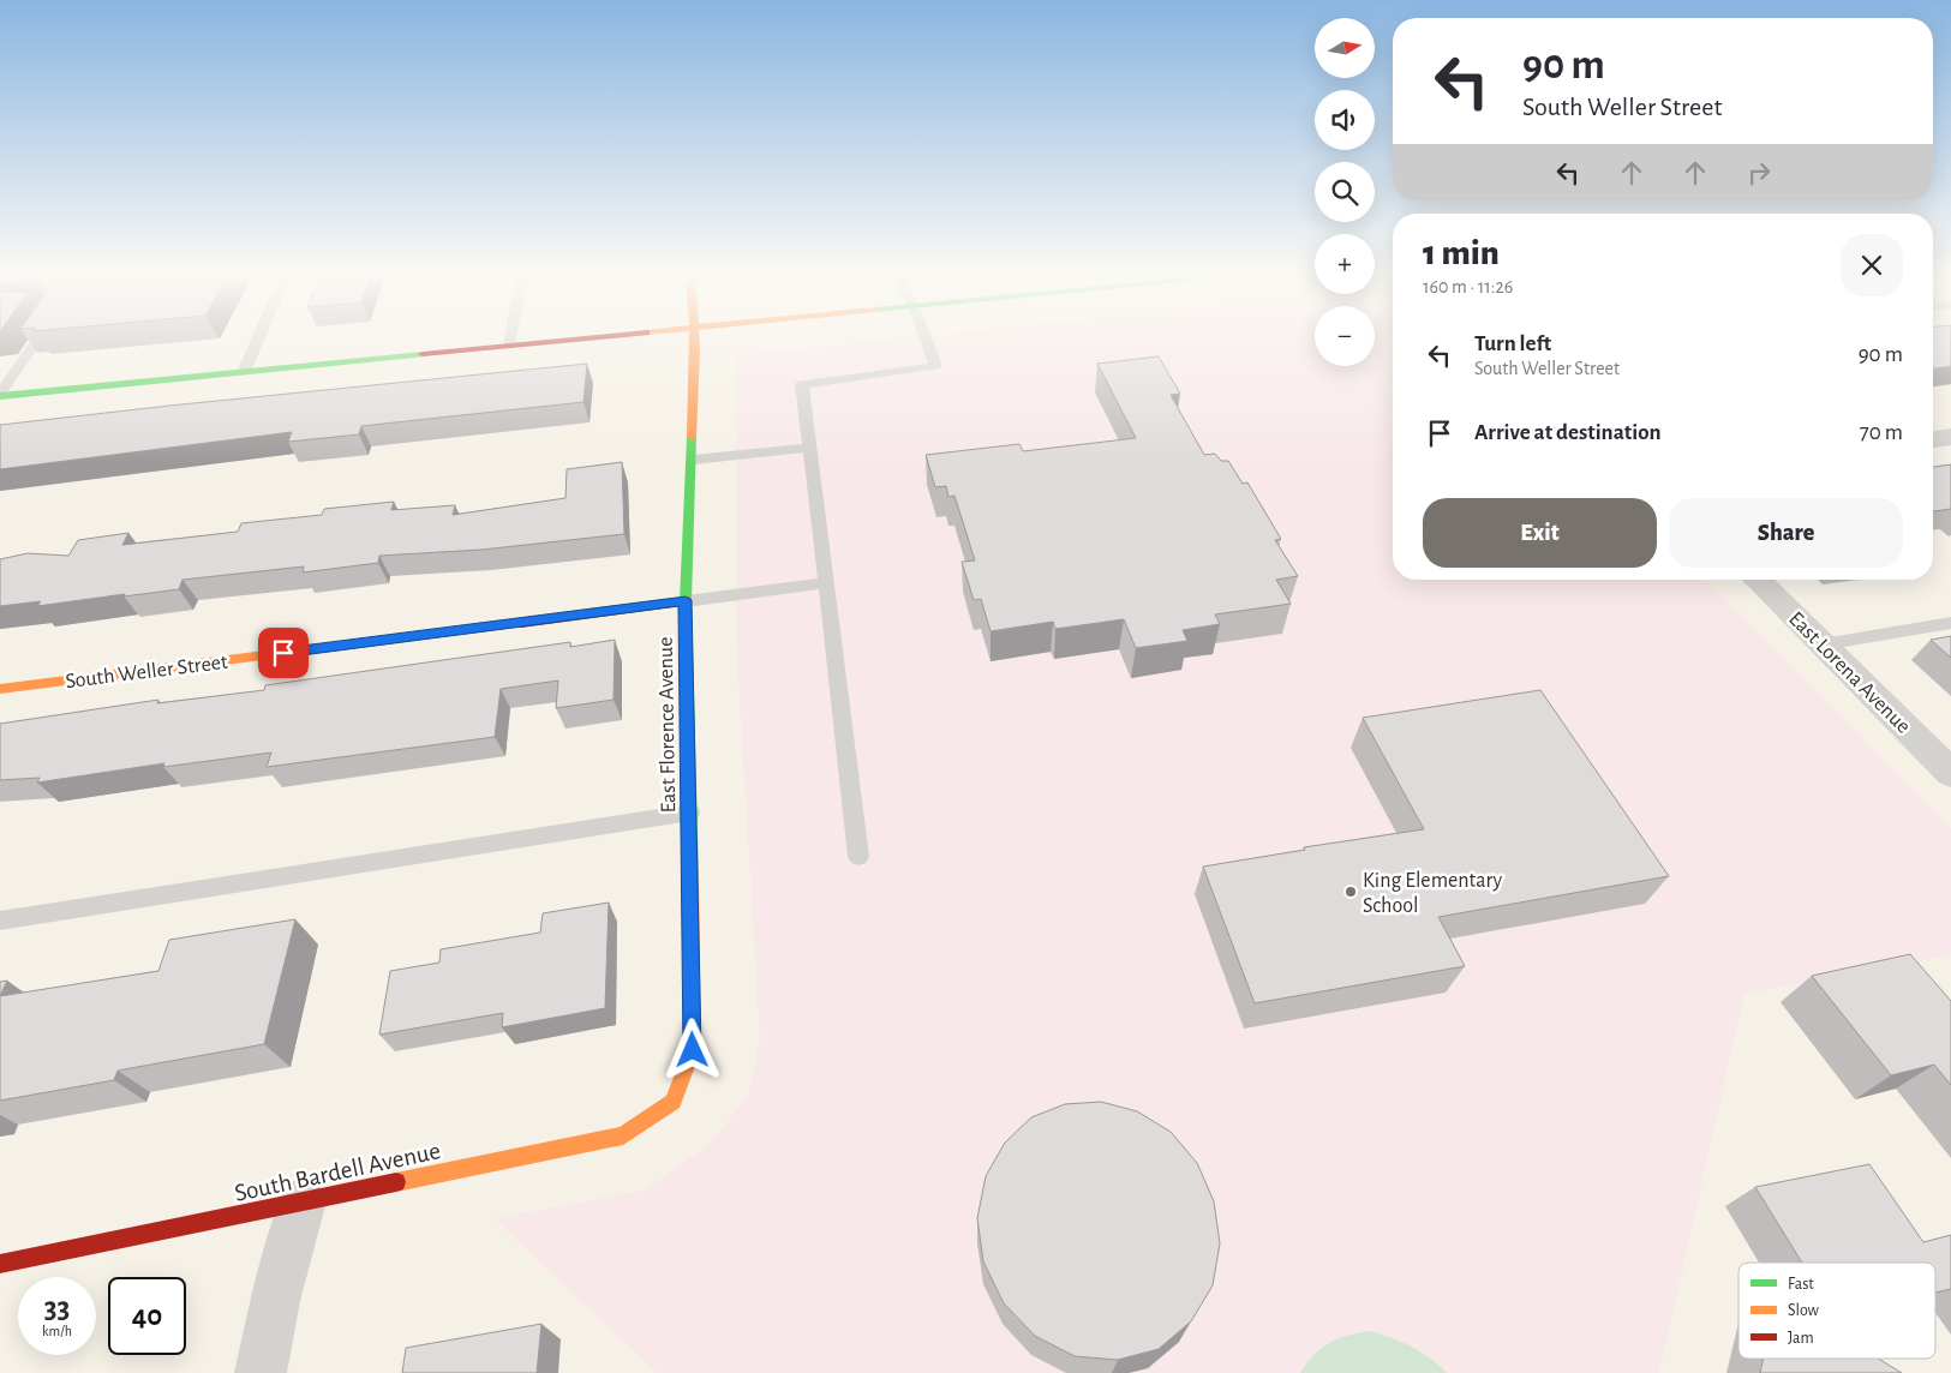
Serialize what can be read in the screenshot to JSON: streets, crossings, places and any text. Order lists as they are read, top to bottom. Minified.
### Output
{"streets":{"street":["South Weller Street","East Lorena Avenue","East Florence Avenue","South Bardell Avenue"]},"crossings":[["South Weller Street","East Florence Avenue"],["East Florence Avenue","South Bardell Avenue"]],"places":["King Elementary School"],"legend":["Fast","Slow","Jam"],"north":"right","page":{"map_buttons":["+","−"],"turn":["90 m","South Weller Street"],"heading":["1 min","160 m · 11:26"],"list":[{"name":"Turn left","note":"South Weller Street","value":"90 m"},{"name":"Arrive at destination","value":"70 m"}],"buttons":["Exit","Share"],"speed":"33 km/h","limit":"40"}}
